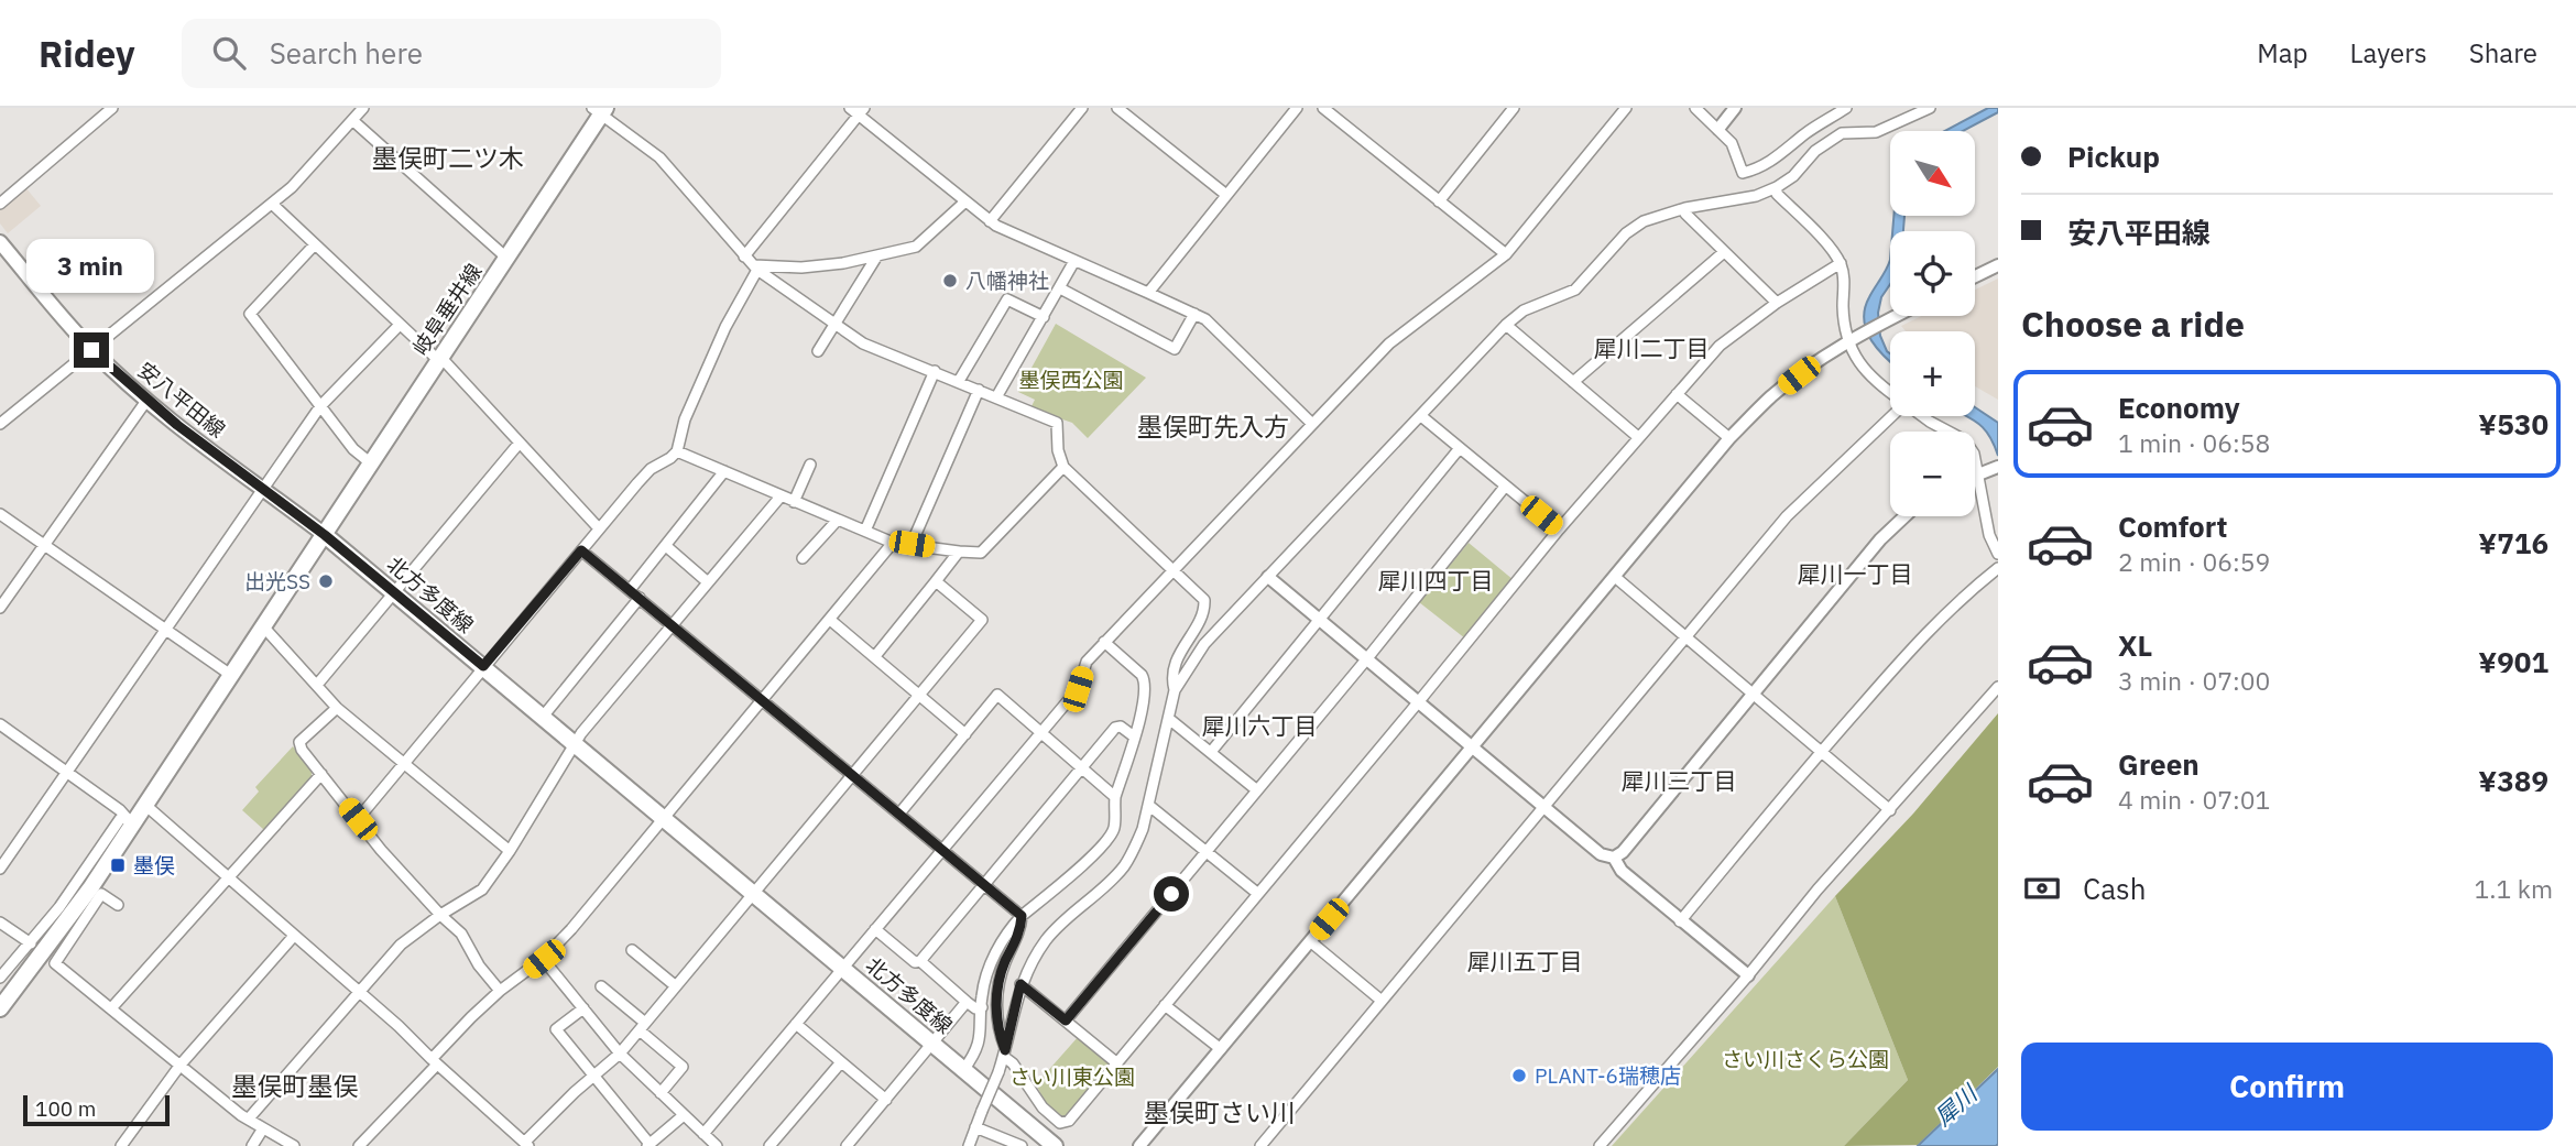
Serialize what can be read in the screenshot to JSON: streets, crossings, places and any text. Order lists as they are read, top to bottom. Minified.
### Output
{"streets":{"main road":["岐阜垂井線","安八平田線","北方多度線"]},"crossings":[["岐阜垂井線","安八平田線"],["岐阜垂井線","北方多度線"],["安八平田線","北方多度線"]],"districts":["墨俣町二ツ木","犀川二丁目","墨俣町先入方","犀川一丁目","犀川四丁目","犀川六丁目","犀川三丁目","犀川五丁目","墨俣町墨俣","墨俣町さい川"],"water":["犀川"],"parks":["墨俣西公園","さい川さくら公園","さい川東公園"],"places":{"other":["八幡神社","出光SS","PLANT-6瑞穂店"],"transit":["墨俣"]},"scale_bar":"100 m","north":"bottom right","page":{"header":"Ridey","search":"Search here","nav":["Map","Layers","Share"],"banner":["Pickup","安八平田線"],"map_buttons":["+","−"],"bubble":"3 min","heading":"Choose a ride","list":[{"name":"Economy","note":"1 min · 06:58","value":"¥530"},{"name":"Comfort","note":"2 min · 06:59","value":"¥716"},{"name":"XL","note":"3 min · 07:00","value":"¥901"},{"name":"Green","note":"4 min · 07:01","value":"¥389"}],"pay":["Cash","1.1 km"],"buttons":"Confirm","scale":"100 m"}}
